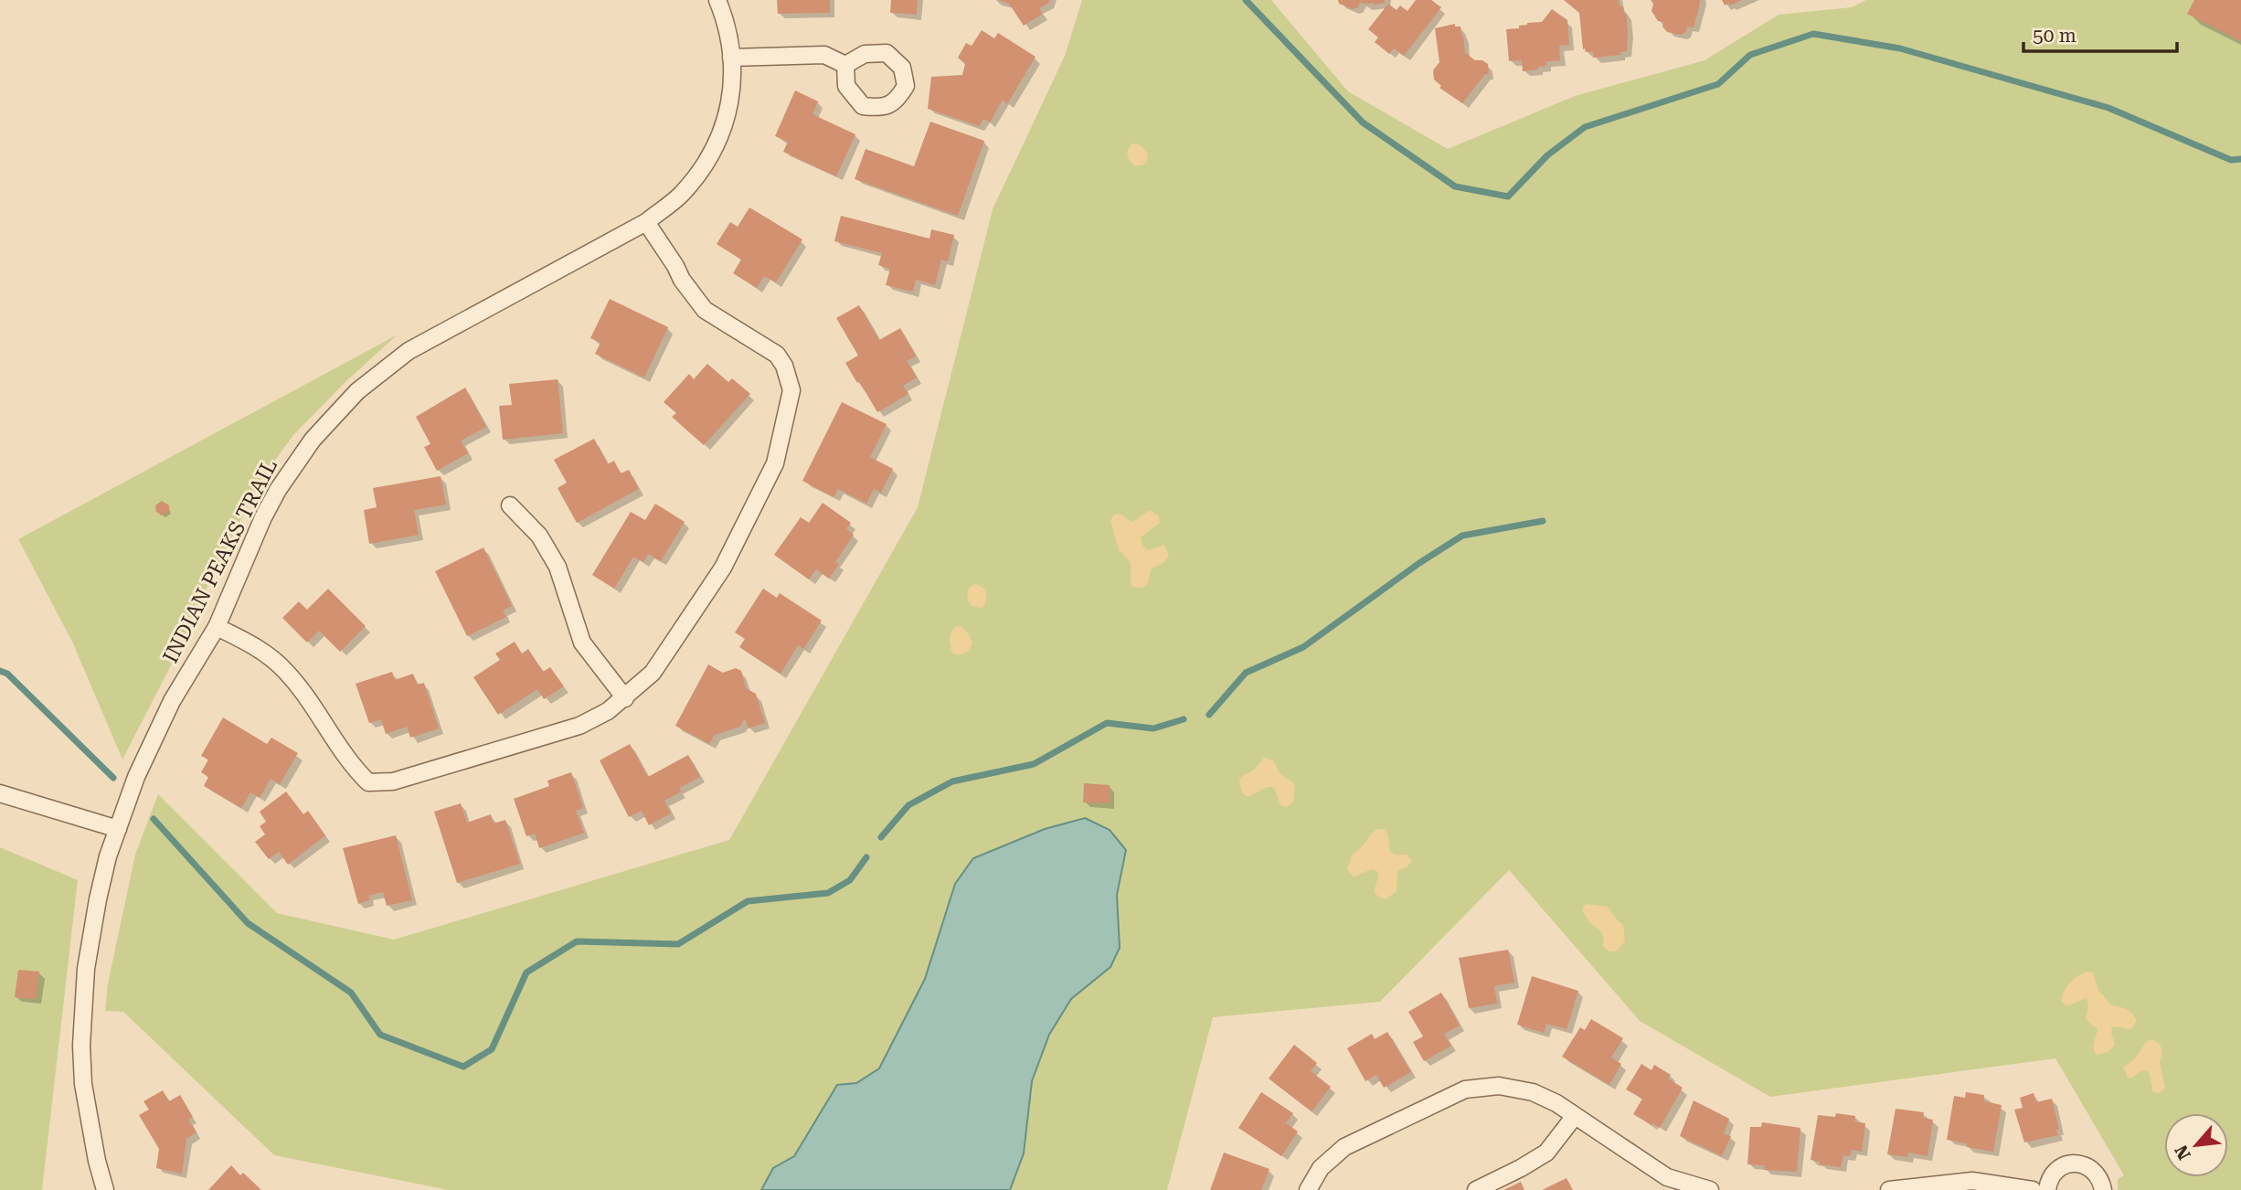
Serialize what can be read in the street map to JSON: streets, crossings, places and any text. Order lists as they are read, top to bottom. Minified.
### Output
{"streets":{"street":["INDIAN PEAKS TRAIL"]},"scale_bar":"50 m","north":"bottom left"}
